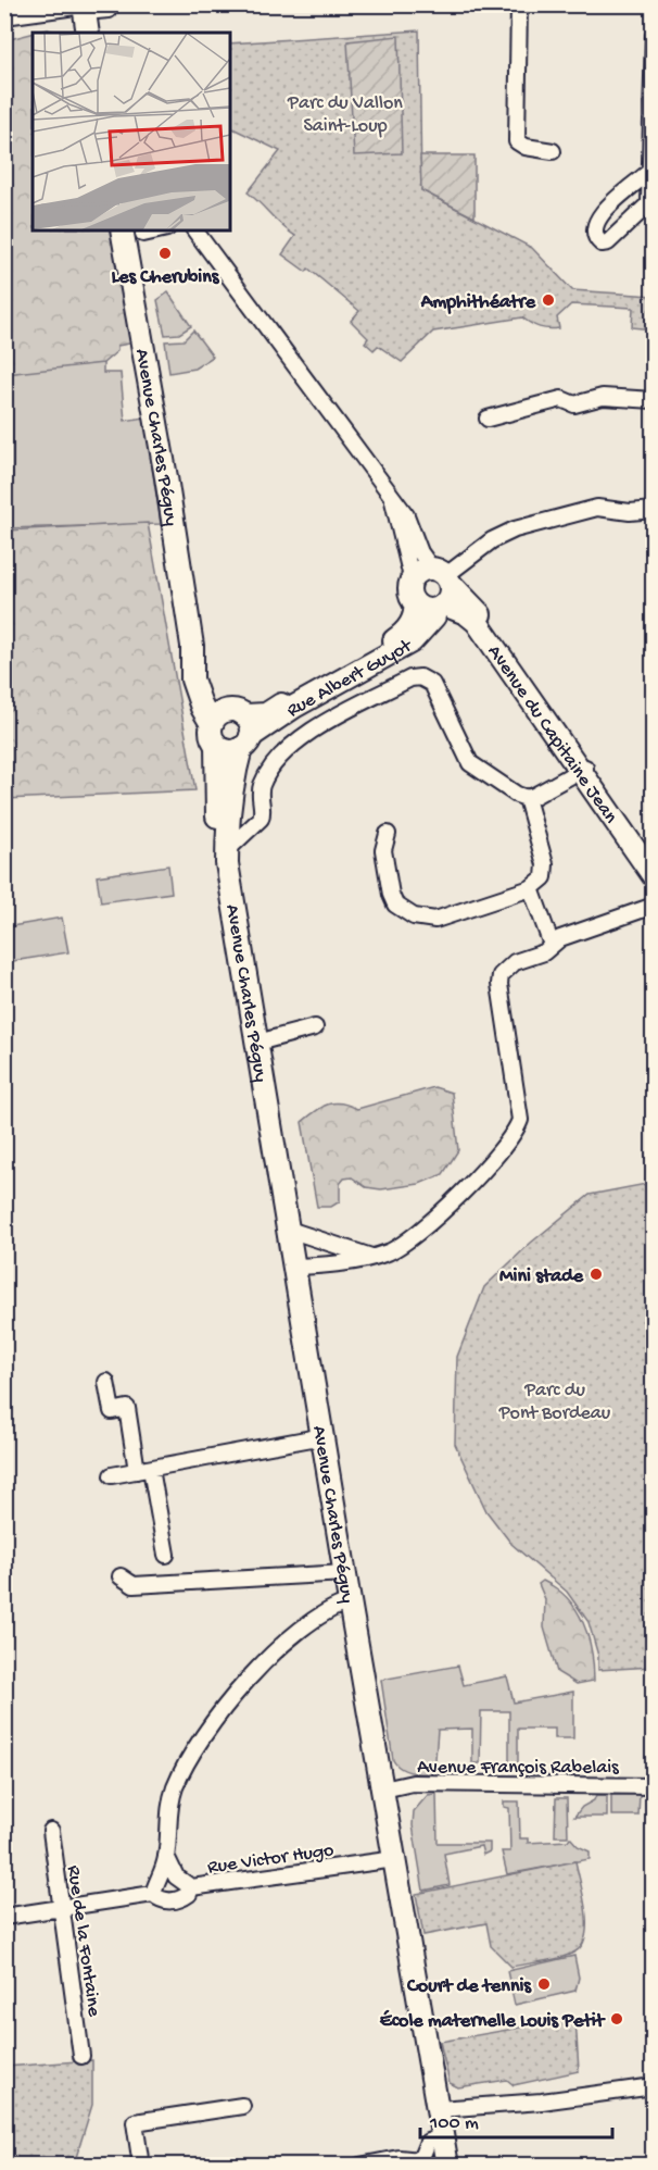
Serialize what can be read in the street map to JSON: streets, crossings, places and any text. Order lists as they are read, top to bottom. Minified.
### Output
{"streets":{"main road":["Avenue Charles Péguy","Rue Albert Guyot","Avenue du Capitaine Jean"],"street":["Avenue François Rabelais","Rue Victor Hugo","Rue de la Fontaine"]},"crossings":[["Avenue Charles Péguy","Rue Albert Guyot"],["Avenue Charles Péguy","Avenue François Rabelais"],["Avenue Charles Péguy","Rue Victor Hugo"],["Rue Albert Guyot","Avenue du Capitaine Jean"],["Rue Victor Hugo","Rue de la Fontaine"]],"parks":["Parc du Vallon Saint-Loup","Parc du Pont Bordeau"],"places":["Les Cherubins","Amphithéatre","Mini stade","Court de tennis","École maternelle Louis Petit"],"scale_bar":"100 m"}
